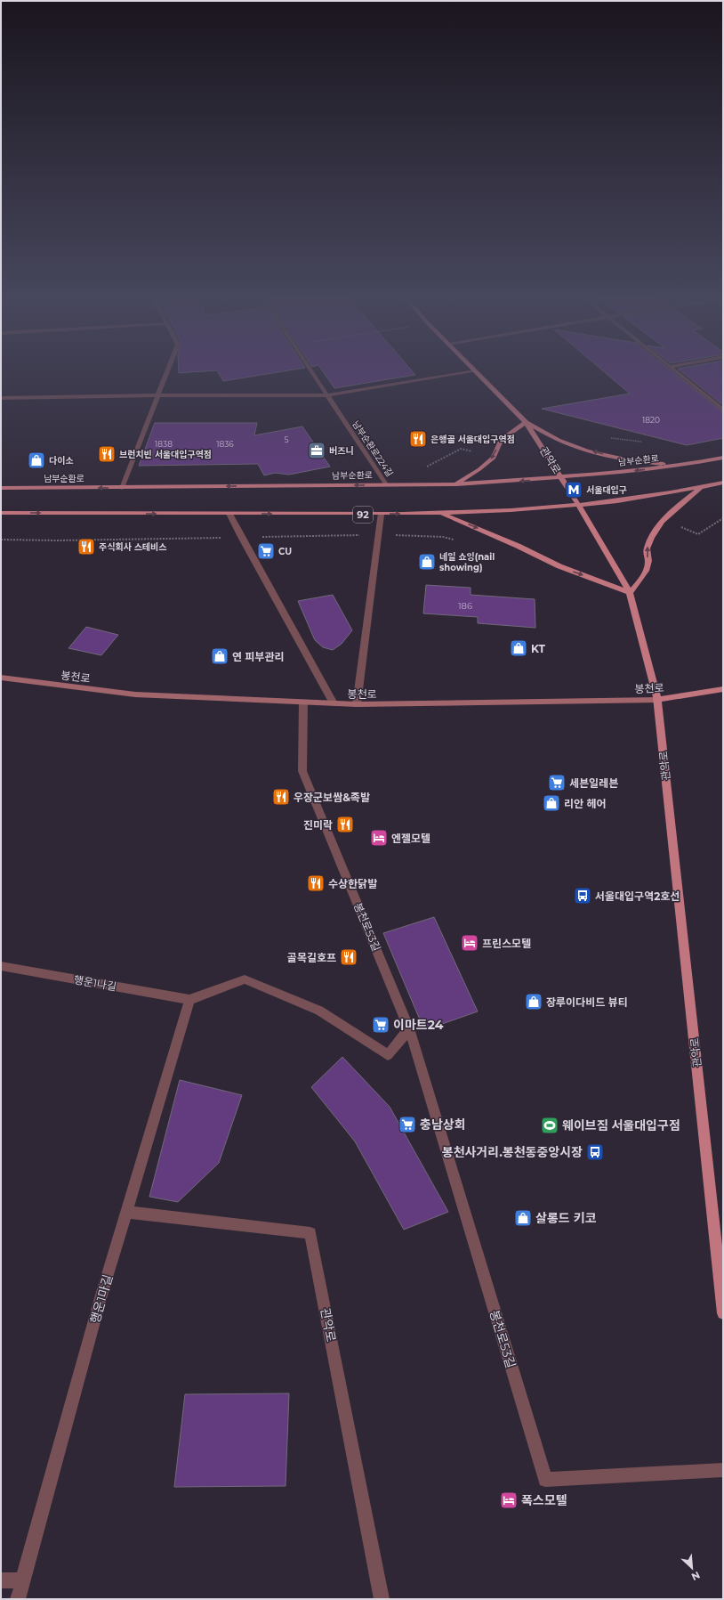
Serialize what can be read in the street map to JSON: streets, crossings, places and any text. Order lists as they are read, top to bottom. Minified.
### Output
{"streets":{"main road":["관악로","남부순환로","92","봉천로"],"street":["남부순환로224길","봉천로53길","행운1나길","행운1마길"]},"crossings":[["남부순환로224길","남부순환로"],["관악로","남부순환로"],["관악로","92"],["관악로","봉천로"],["관악로","행운1마길"],["봉천로","봉천로53길"],["행운1나길","행운1마길"]],"places":{"restaurant":["은행골 서울대입구역점","브런치빈 서울대입구역점","주식회사 스테비스","우장군보쌈&족발","진미락","수상한닭발","골목길호프"],"office":["버즈니"],"shop":["다이소","네일 쇼잉(nail showing)","KT","연 피부관리","리안 헤어","장루이다비드 뷰티","살롱드 키코"],"metro station":["서울대입구"],"supermarket":["CU","세븐일레븐","이마트24","충남상회"],"hotel":["엔젤모텔","프린스모텔","폭스모텔"],"bus stop":["서울대입구역2호선","봉천사거리.봉천동중앙시장"],"sports":["웨이브짐 서울대입구점"]},"house_numbers":["1820","5","1838","1836","186"],"north":"bottom right"}
